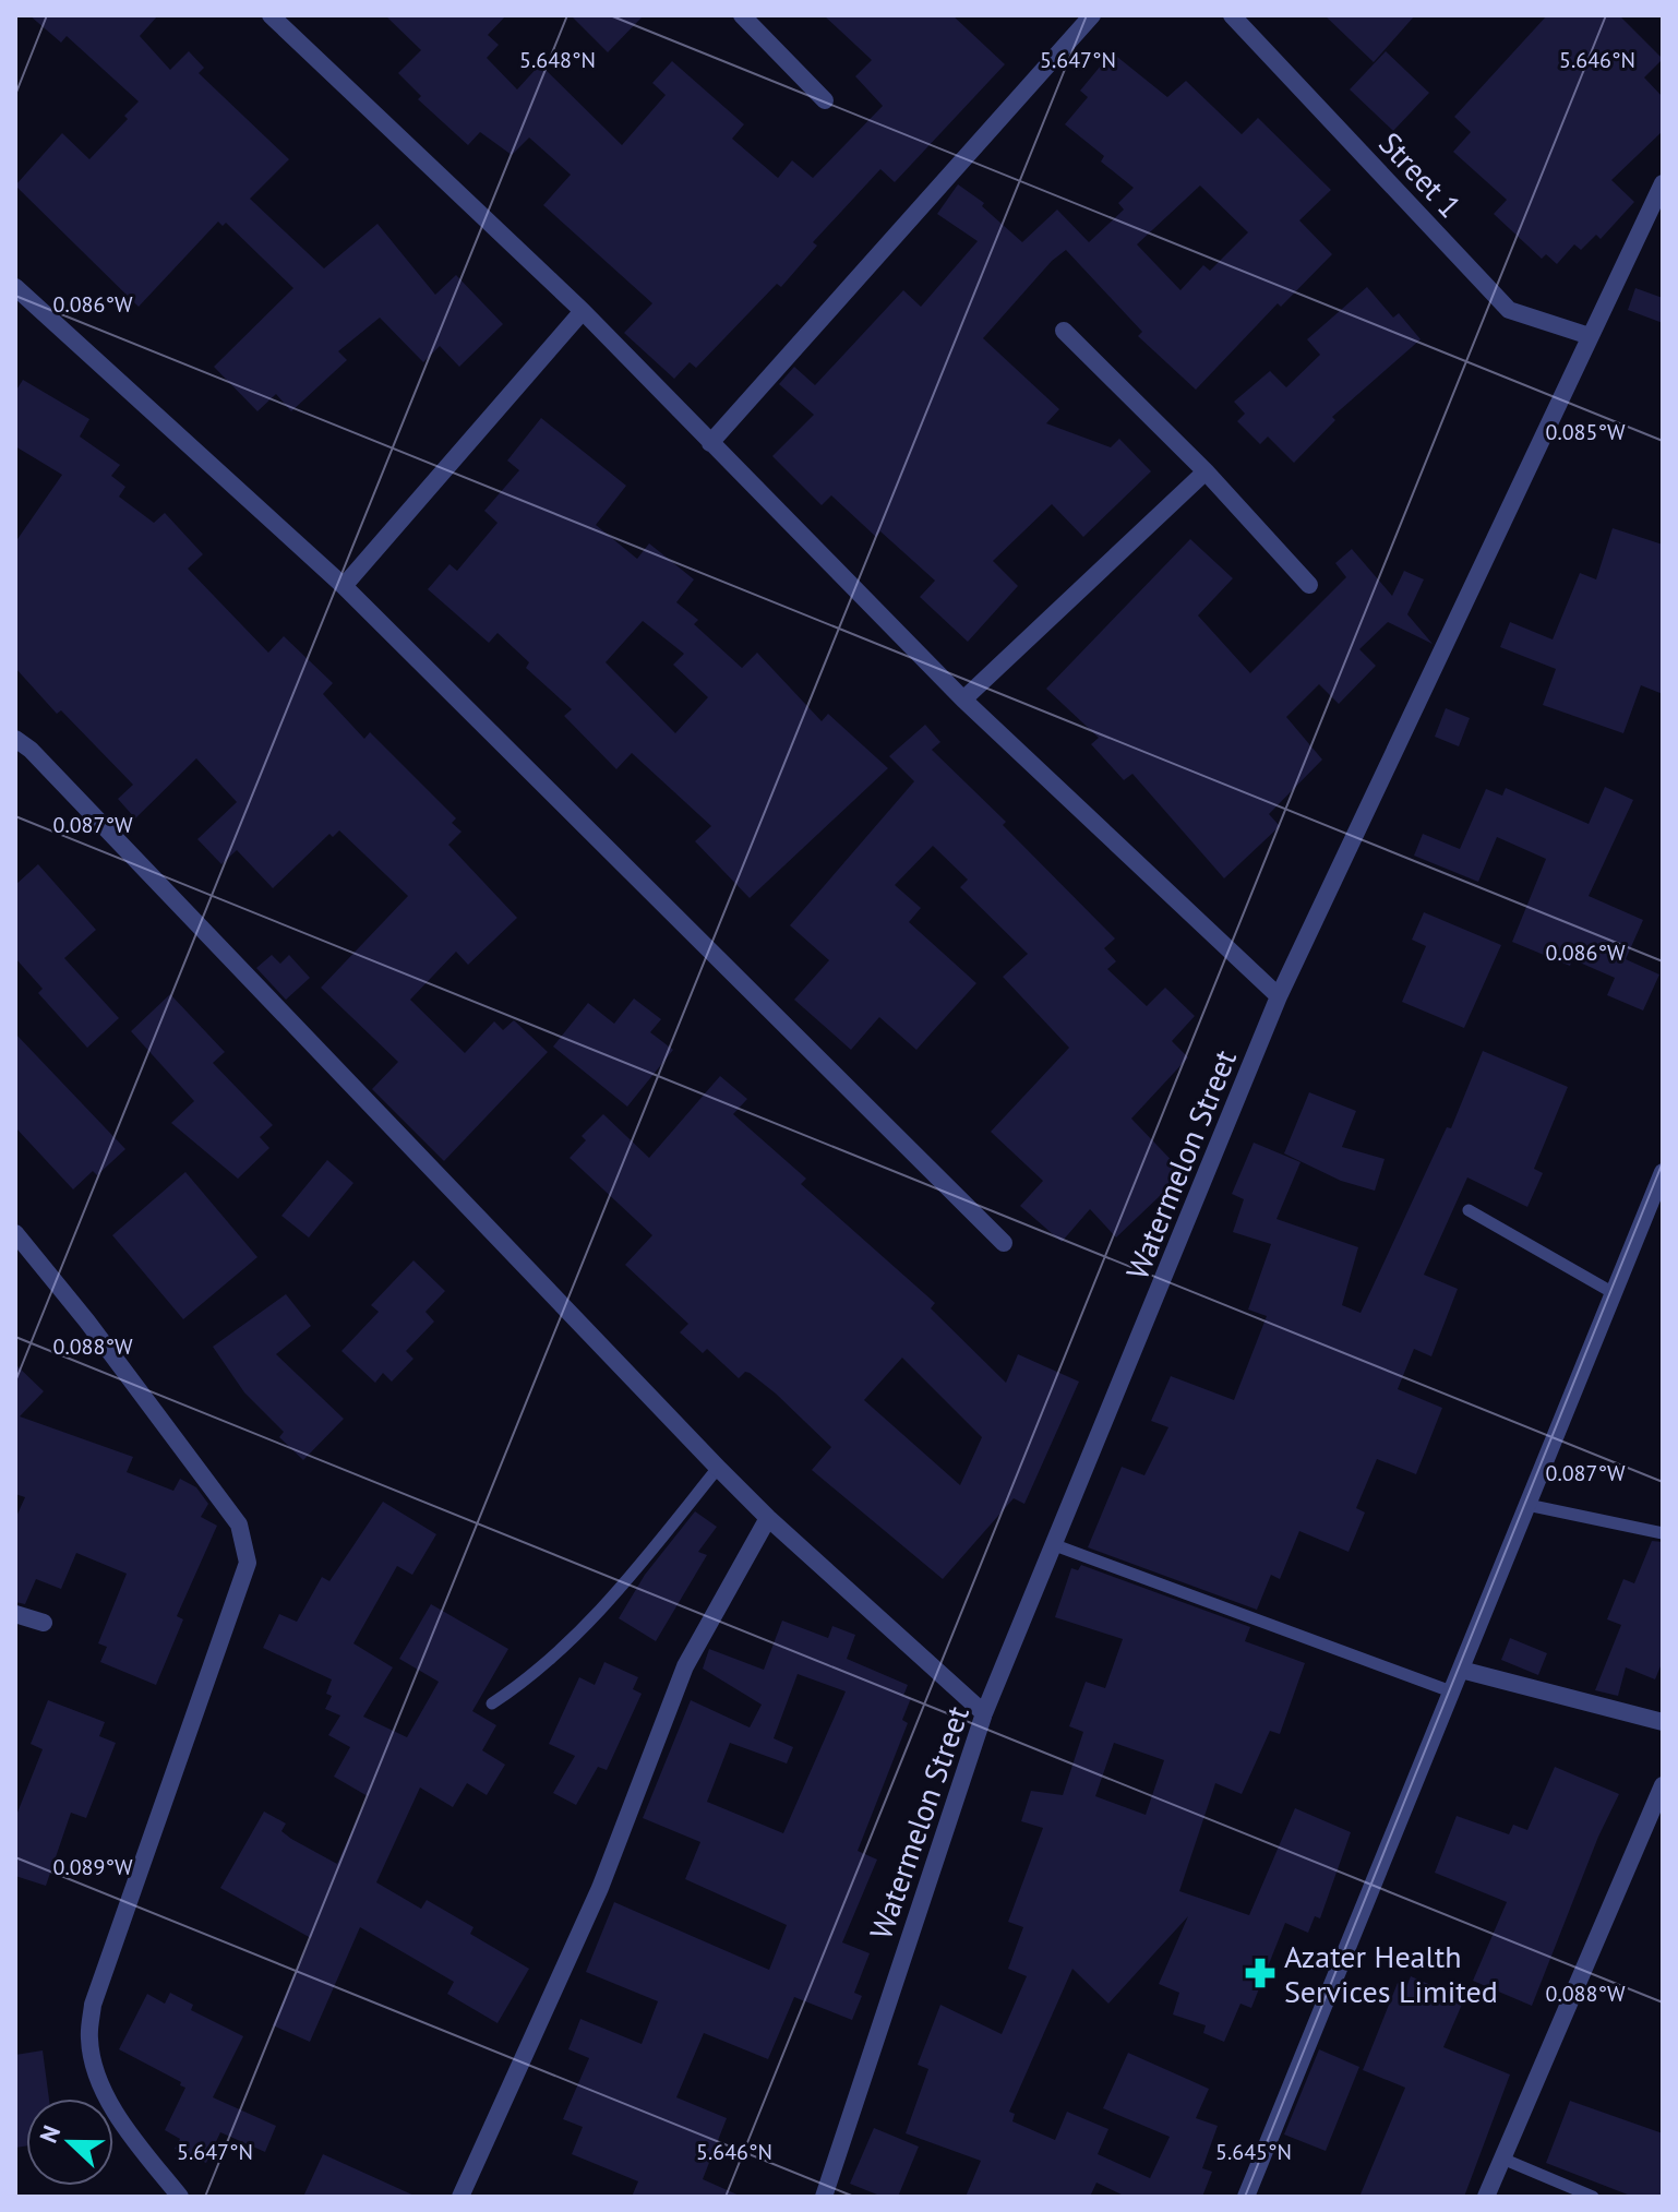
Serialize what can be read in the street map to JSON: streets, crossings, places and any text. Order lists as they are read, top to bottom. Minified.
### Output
{"streets":{"street":["Street 1","Watermelon Street"]},"crossings":[["Street 1","Watermelon Street"]],"places":{"pharmacy":["Azater Health Services Limited"]},"north":"left","coordinates":["5.648°N","5.647°N","5.646°N","0.086°W","0.085°W","0.087°W","0.088°W","0.089°W","5.645°N"]}
